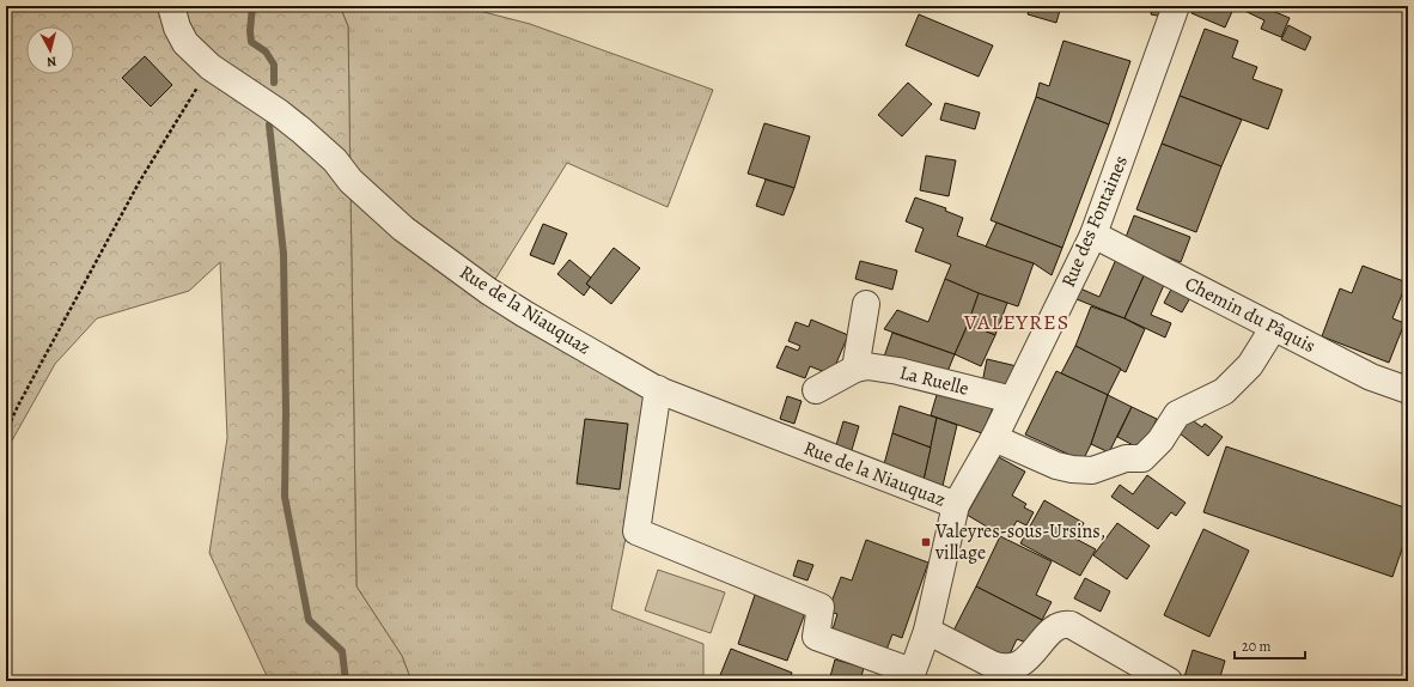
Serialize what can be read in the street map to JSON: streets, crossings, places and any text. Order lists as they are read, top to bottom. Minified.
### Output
{"streets":{"street":["Rue des Fontaines","Rue de la Niauquaz","Chemin du Pâquis","La Ruelle"]},"crossings":[["Rue des Fontaines","Rue de la Niauquaz"],["Rue des Fontaines","Chemin du Pâquis"],["Rue des Fontaines","La Ruelle"]],"districts":["VALEYRES"],"places":{"transit":["Valeyres-sous-Ursins, village"]},"scale_bar":"20 m","north":"bottom"}
